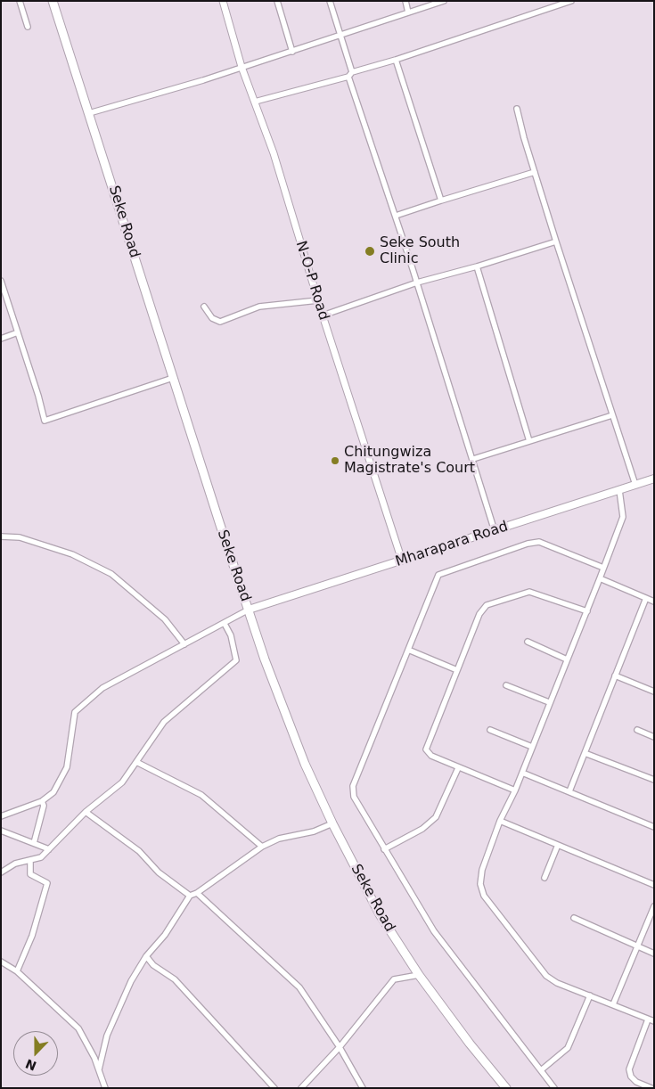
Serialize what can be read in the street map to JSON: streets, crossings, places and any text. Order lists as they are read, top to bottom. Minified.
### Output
{"streets":{"main road":["Seke Road","Mharapara Road"],"street":["N-O-P Road"]},"crossings":[["Seke Road","Mharapara Road"],["N-O-P Road","Mharapara Road"]],"places":["Seke South Clinic","Chitungwiza Magistrate's Court"],"north":"bottom"}
